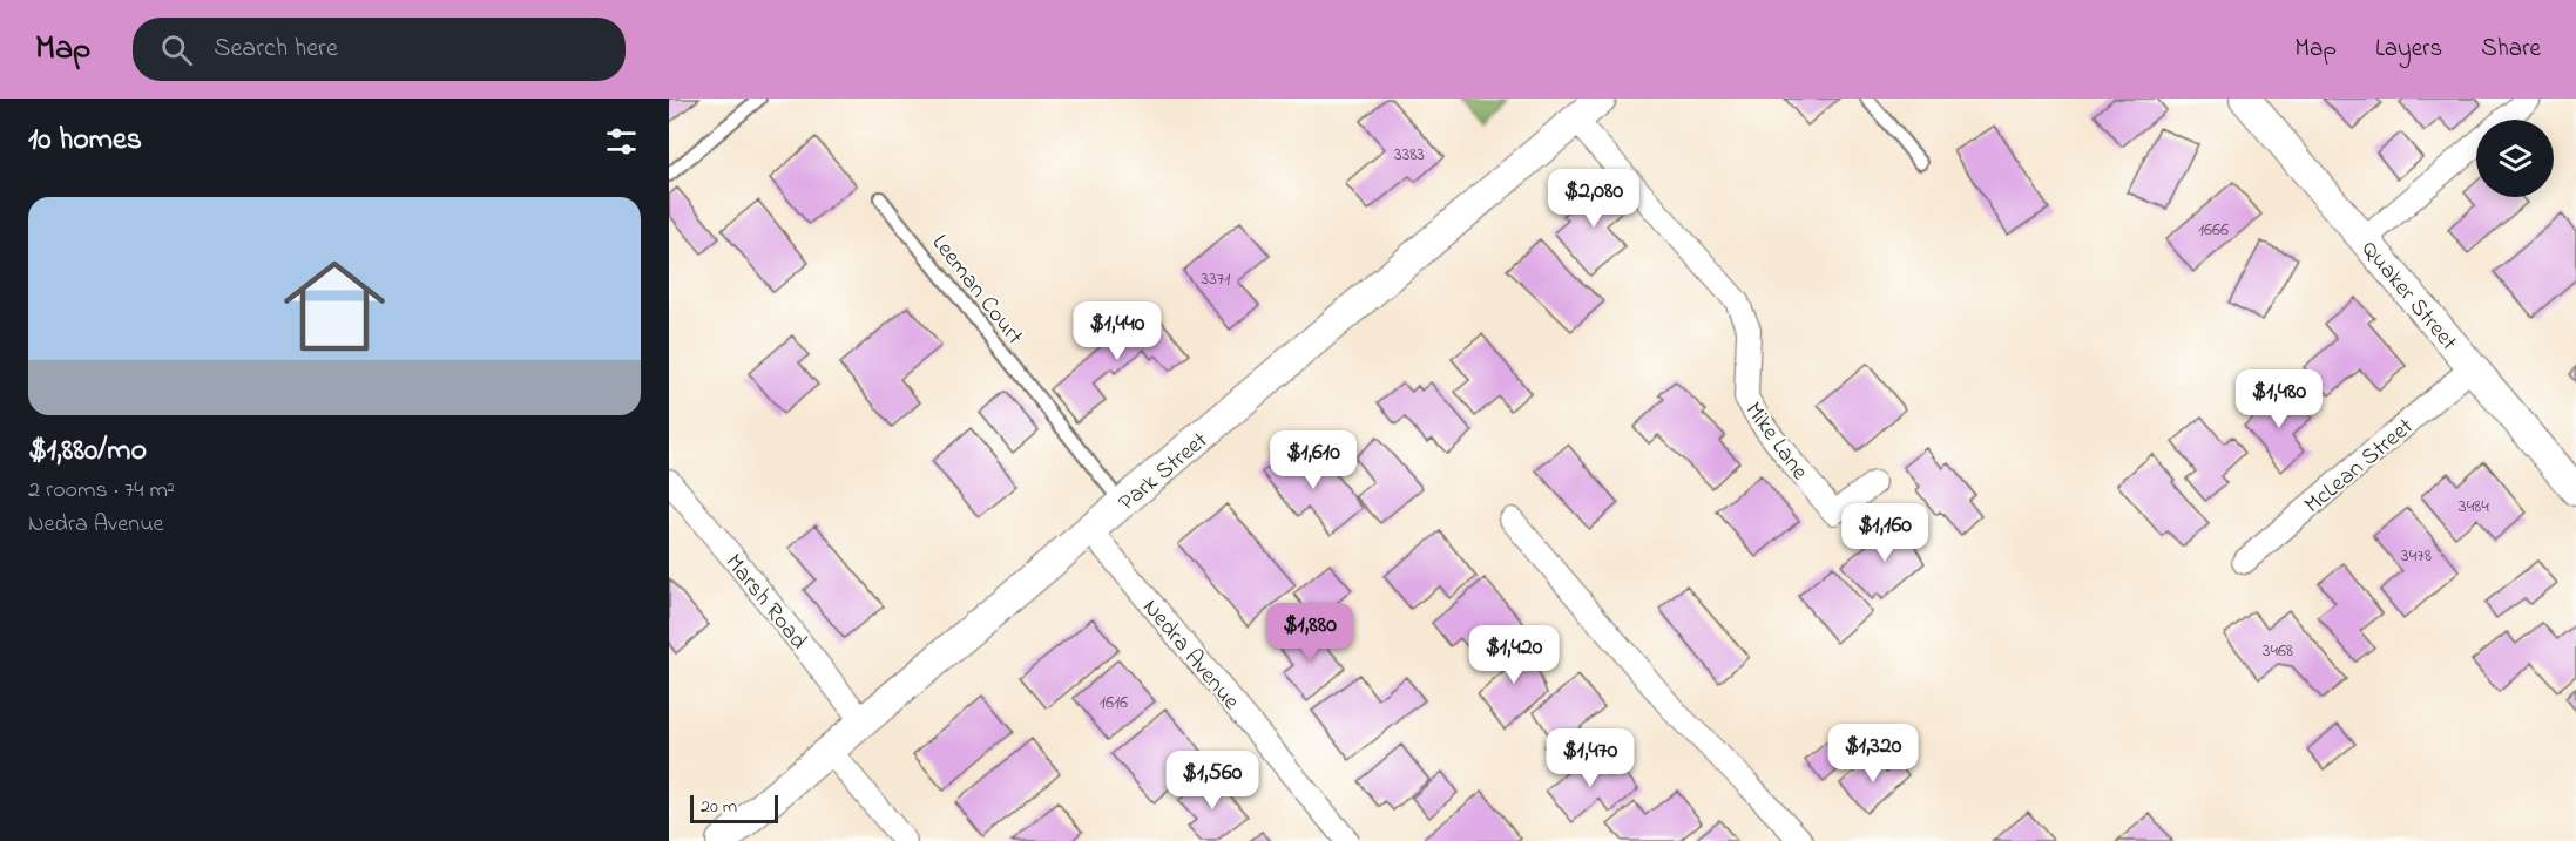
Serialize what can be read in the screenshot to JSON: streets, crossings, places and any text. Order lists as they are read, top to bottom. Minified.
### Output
{"streets":{"street":["Quaker Street","Mike Lane","McLean Street","Park Street","Marsh Road","Nedra Avenue"],"lane":["Leeman Court"]},"crossings":[["Leeman Court","Park Street"],["Quaker Street","McLean Street"],["Mike Lane","Park Street"],["Park Street","Marsh Road"],["Park Street","Nedra Avenue"]],"house_numbers":["3383","1666","3371","3484","3478","3468","1616"],"scale_bar":"20 m","page":{"header":"Map","search":"Search here","nav":["Map","Layers","Share"],"heading":"10 homes","price":["$2,080","$1,440","$1,480","$1,610","$1,160","$1,880","$1,420","$1,320","$1,470","$1,560"],"list":[{"name":"$1,880/mo","note":"2 rooms · 74 m² · Nedra Avenue"}],"scale":"20 m"}}
